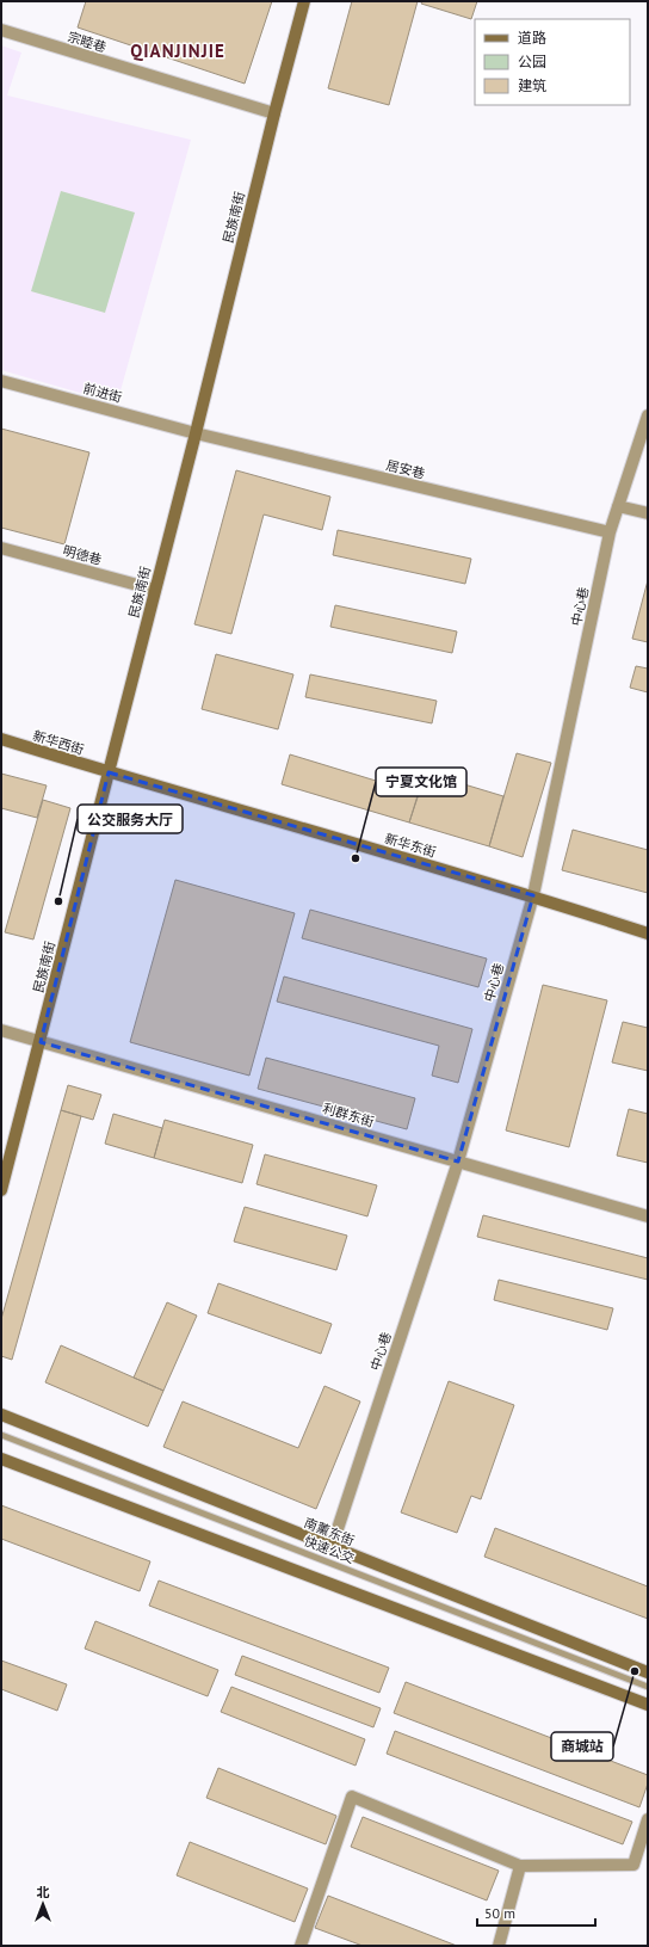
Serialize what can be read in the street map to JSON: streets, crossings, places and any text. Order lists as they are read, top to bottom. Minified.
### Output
{"streets":{"street":["宗睦巷","民族南街","前进街","居安巷","明德巷","中心巷","新华西街","新华东街","利群东街","南薰东街"],"lane":["快速公交"]},"crossings":[["宗睦巷","民族南街"],["民族南街","前进街"],["民族南街","居安巷"],["民族南街","明德巷"],["民族南街","新华西街"],["民族南街","新华东街"],["民族南街","利群东街"],["前进街","居安巷"],["居安巷","中心巷"],["中心巷","新华东街"],["中心巷","利群东街"],["中心巷","南薰东街"],["新华西街","新华东街"]],"districts":["QIANJINJIE"],"places":["宁夏文化馆","公交服务大厅","商城站"],"legend":["道路","公园","建筑"],"scale_bar":"50 m","north":"top"}
